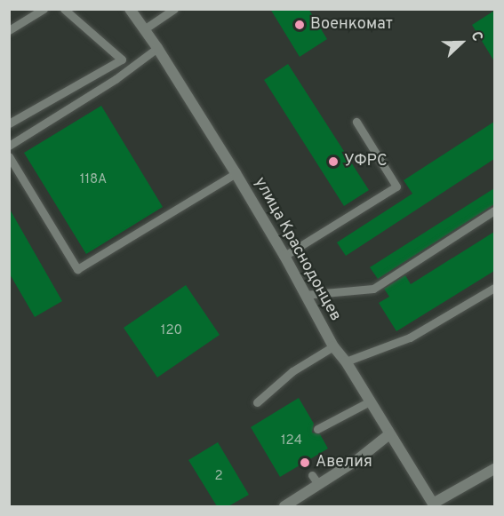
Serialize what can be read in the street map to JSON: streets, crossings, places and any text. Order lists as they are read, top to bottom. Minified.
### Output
{"streets":{"street":["улица Краснодонцев"]},"places":["Военкомат","УФРС","Авелия"],"house_numbers":["118А","120","124","2"],"north":"right"}
